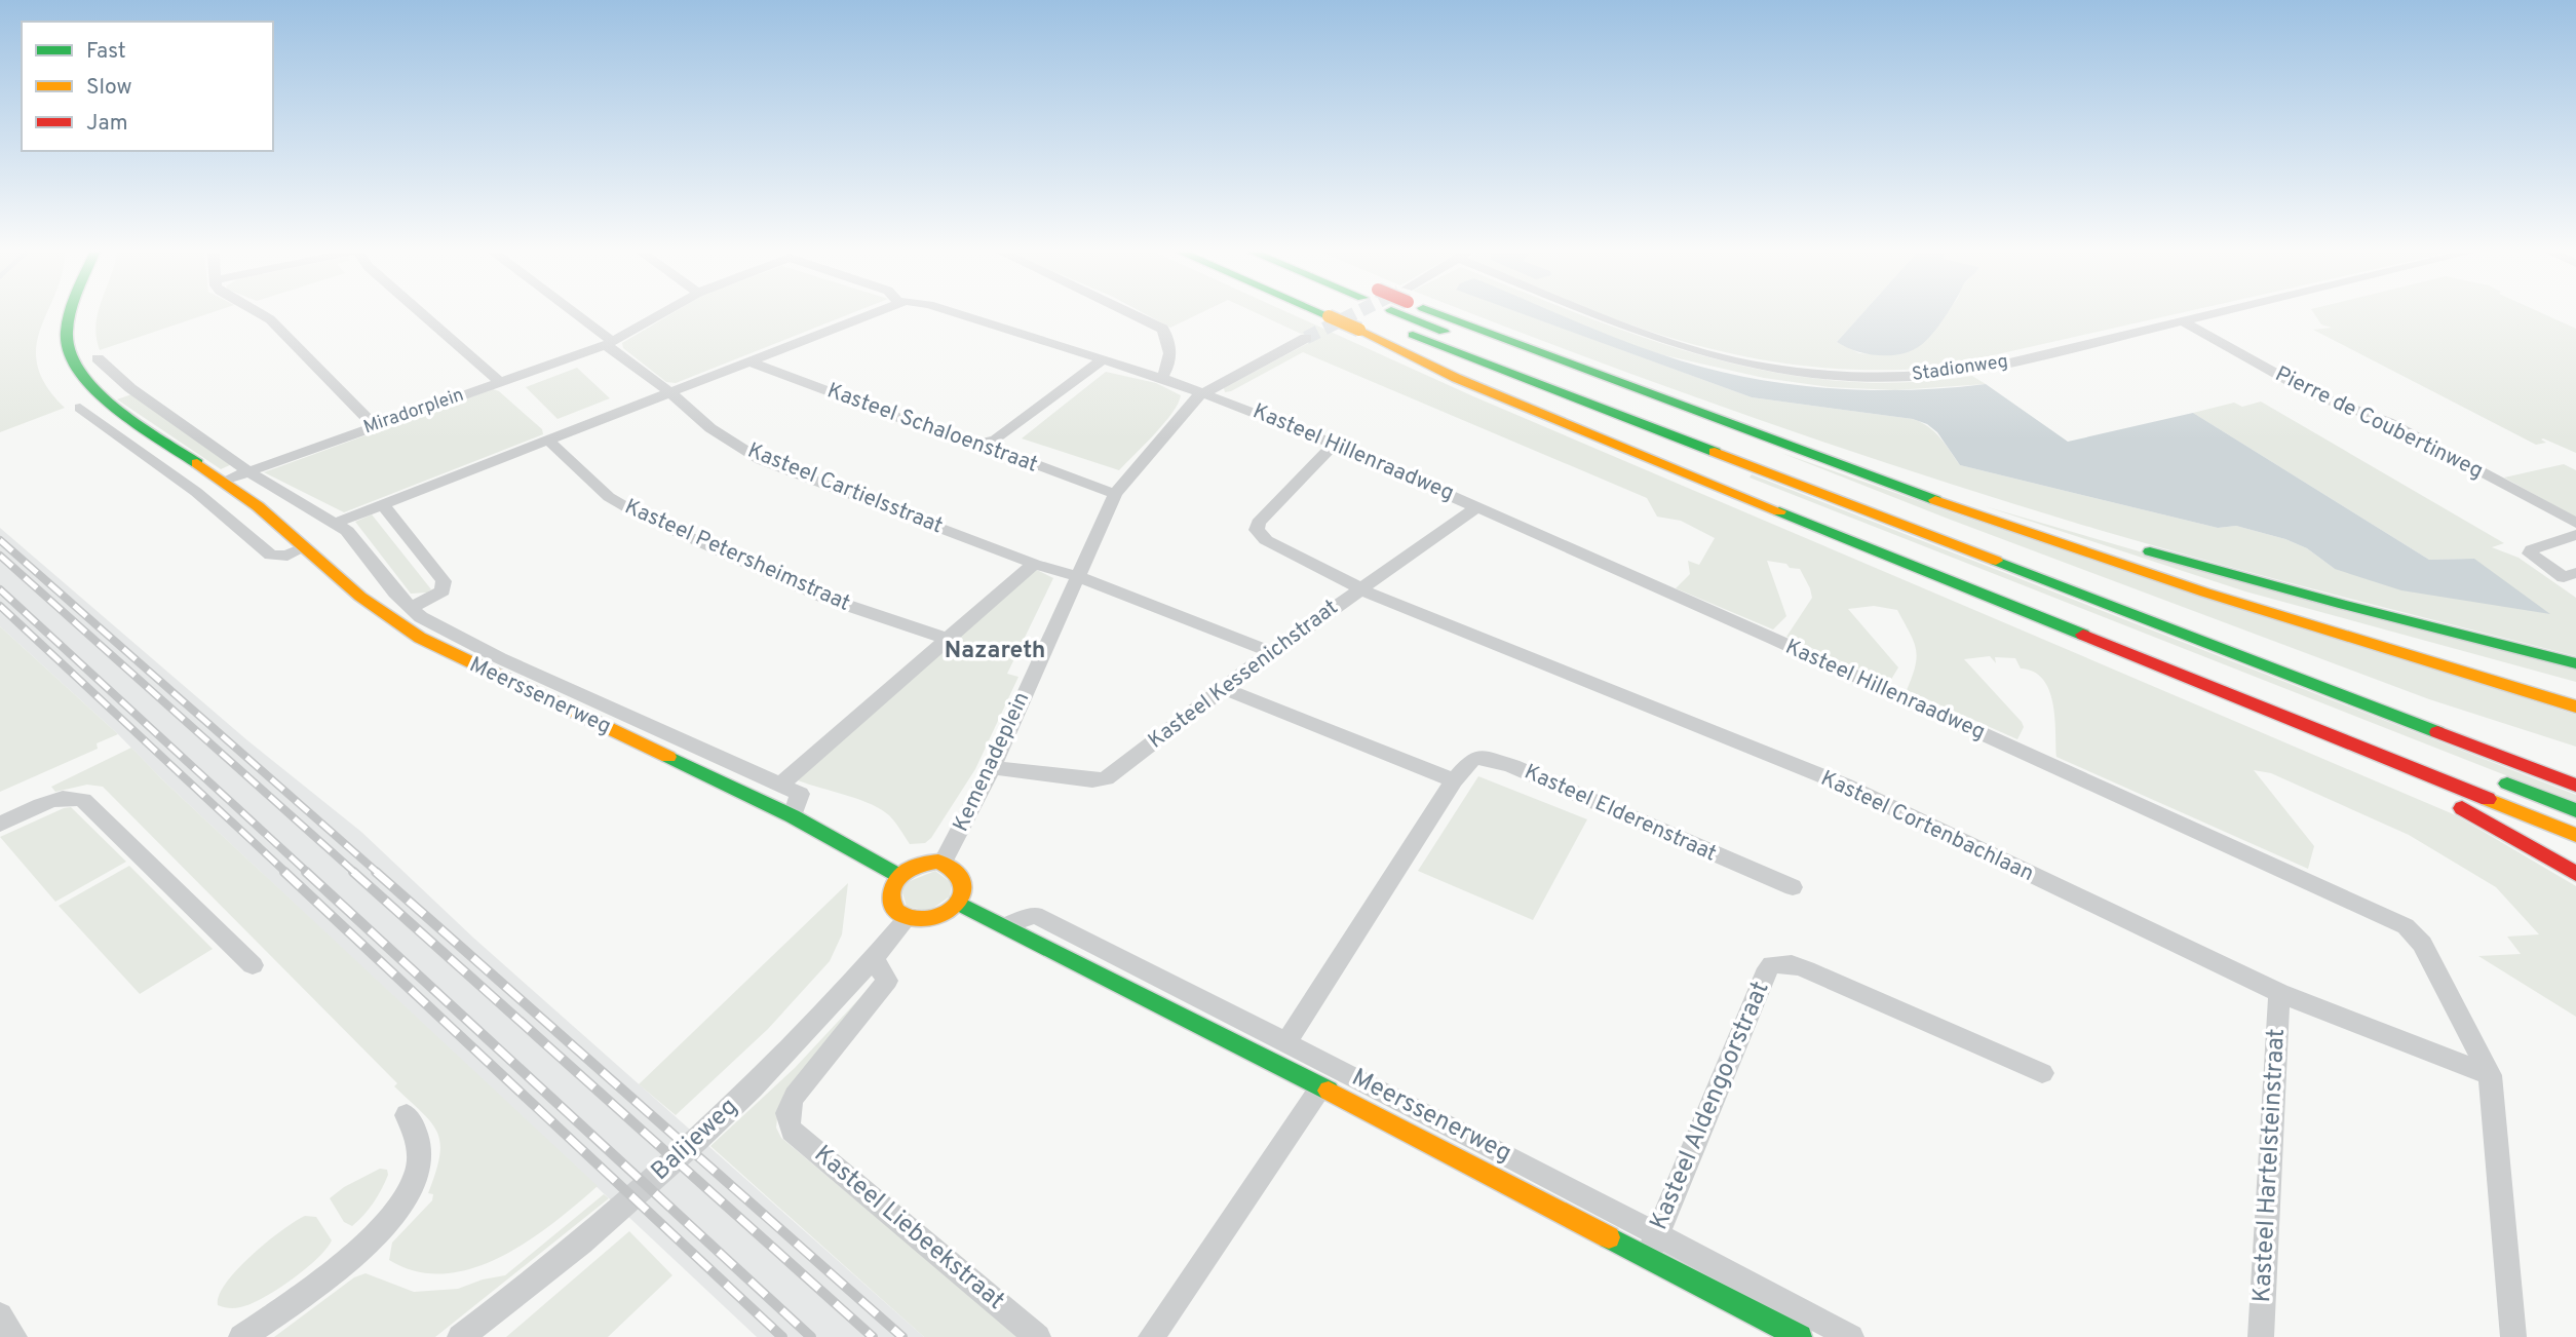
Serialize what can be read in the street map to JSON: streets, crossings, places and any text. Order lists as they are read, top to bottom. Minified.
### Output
{"streets":{"main road":["Meerssenerweg"],"street":["Stadionweg","Miradorplein","Pierre de Coubertinweg","Kasteel Schaloenstraat","Kasteel Hillenraadweg","Kasteel Cartielsstraat","Kasteel Petersheimstraat","Kasteel Kessenichstraat","Kemenadeplein","Kasteel Elderenstraat","Kasteel Cortenbachlaan","Kasteel Aldengoorstraat","Balijeweg","Kasteel Hartelsteinstraat","Kasteel Liebeekstraat"]},"crossings":[["Stadionweg","Pierre de Coubertinweg"],["Miradorplein","Meerssenerweg"],["Kasteel Schaloenstraat","Kemenadeplein"],["Kasteel Hillenraadweg","Kasteel Kessenichstraat"],["Kasteel Hillenraadweg","Kemenadeplein"],["Kasteel Hillenraadweg","Kasteel Cortenbachlaan"],["Kasteel Kessenichstraat","Kemenadeplein"],["Kasteel Kessenichstraat","Kasteel Cortenbachlaan"],["Meerssenerweg","Kemenadeplein"],["Meerssenerweg","Kasteel Aldengoorstraat"],["Meerssenerweg","Balijeweg"],["Kemenadeplein","Balijeweg"],["Kasteel Cortenbachlaan","Kasteel Hartelsteinstraat"],["Balijeweg","Kasteel Liebeekstraat"]],"districts":["Nazareth"],"legend":["Fast","Slow","Jam"]}
